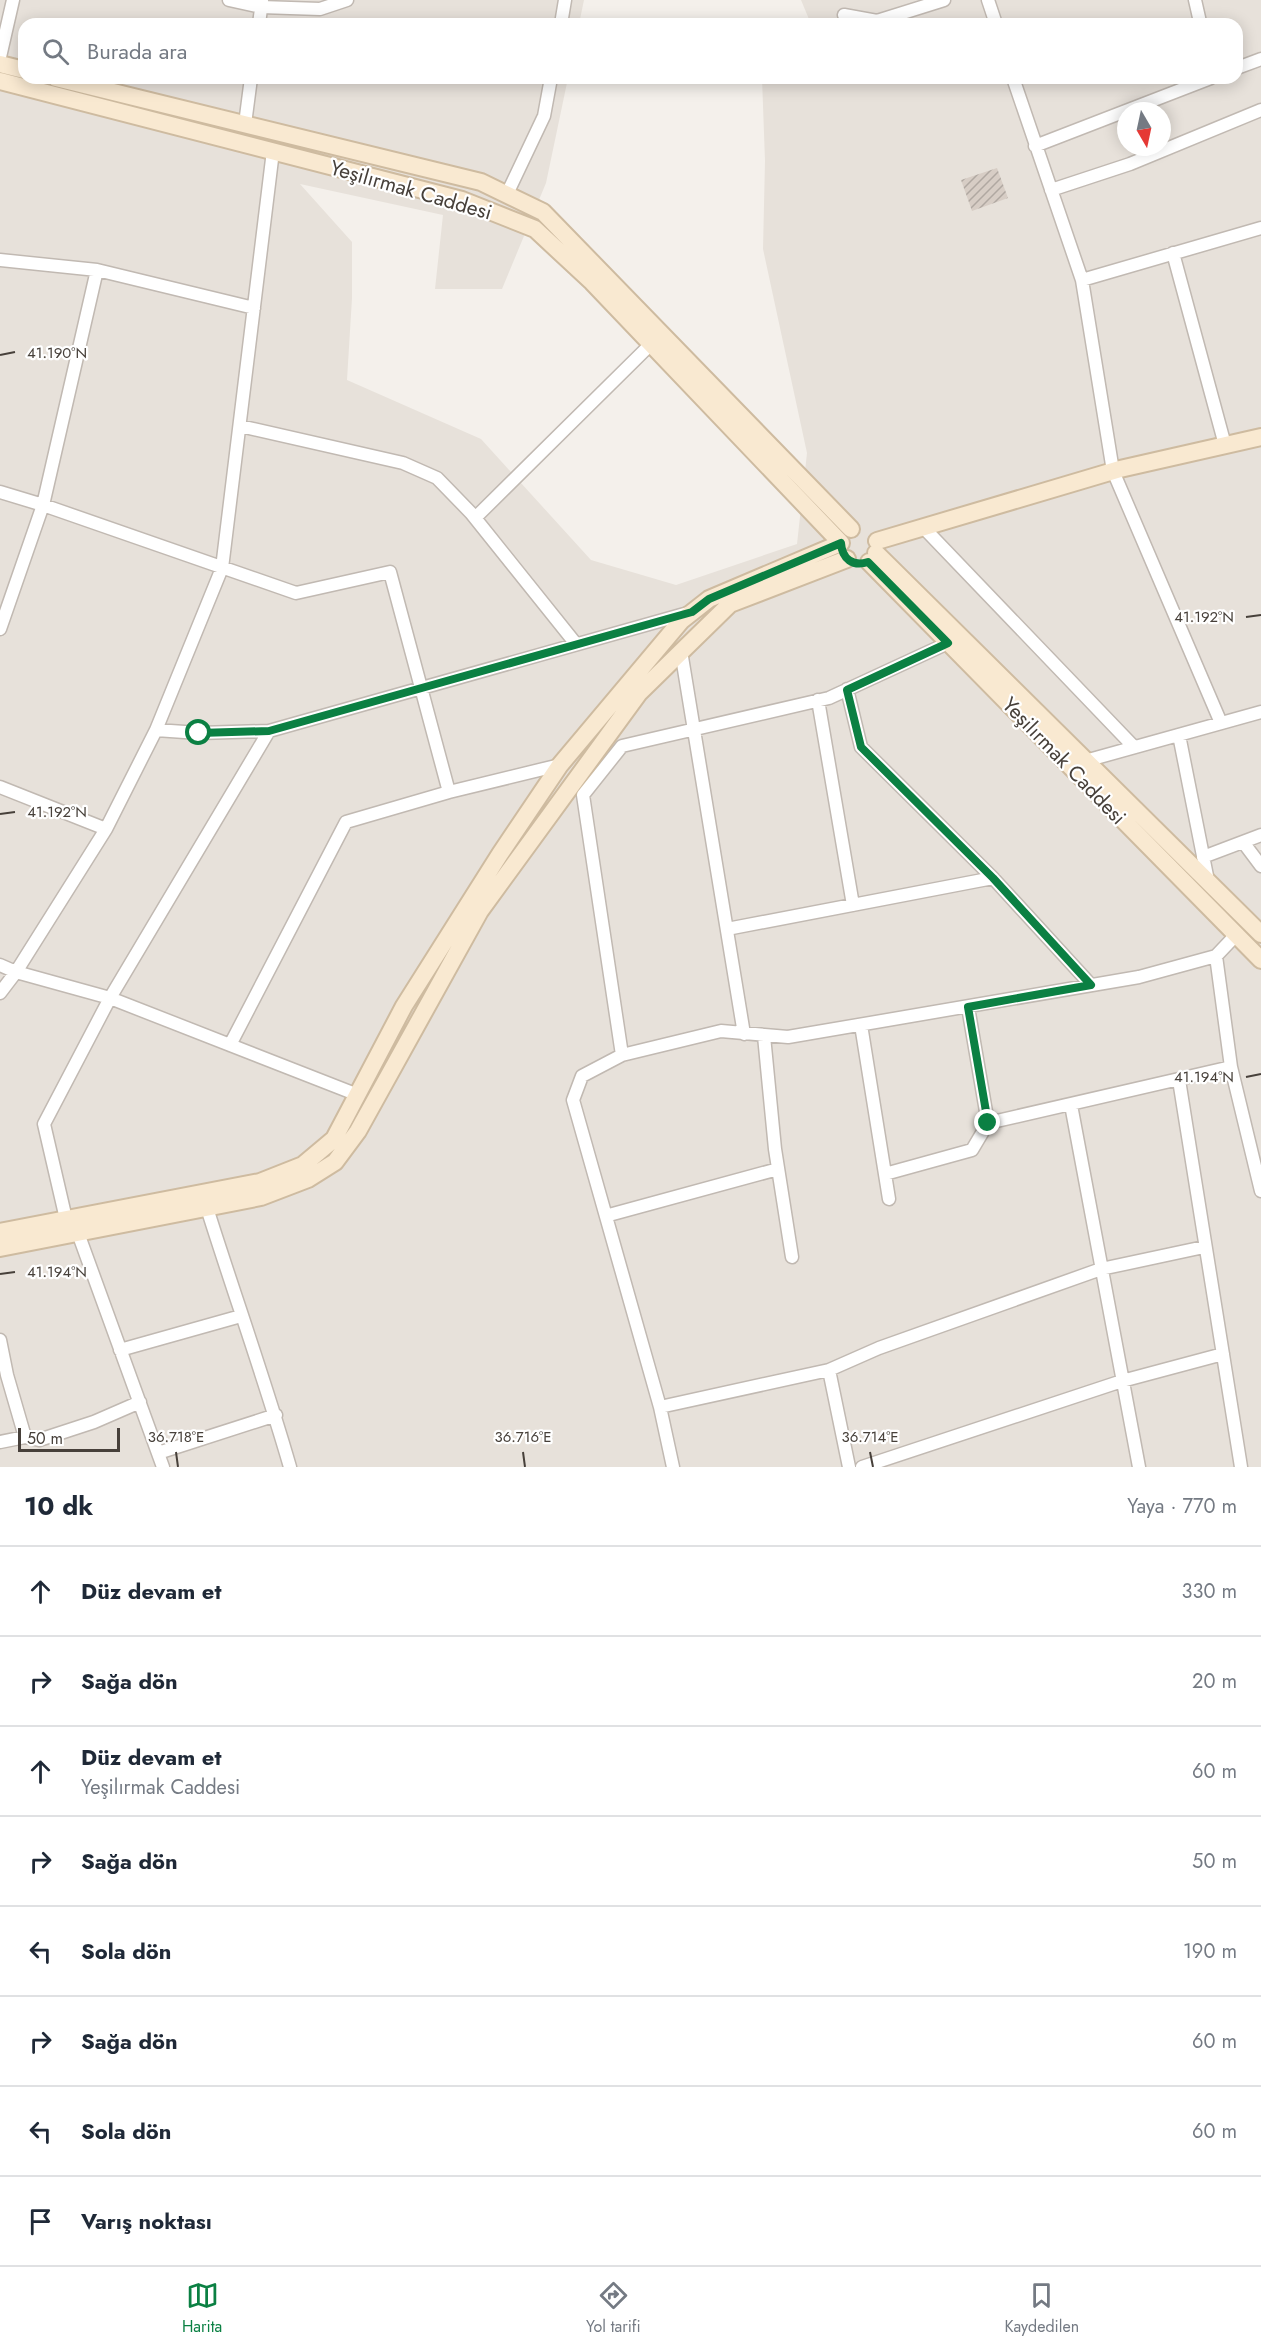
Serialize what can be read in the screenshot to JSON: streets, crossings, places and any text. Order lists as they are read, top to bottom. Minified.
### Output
{"streets":{"main road":["Yeşilırmak Caddesi"]},"scale_bar":"50 m","north":"bottom","page":{"search":"Burada ara","scale":"50 m","heading":["10 dk","Yaya · 770 m"],"list":[["Düz devam et","330 m"],["Sağa dön","20 m"],["Düz devam et","Yeşilırmak Caddesi","60 m"],["Sağa dön","50 m"],["Sola dön","190 m"],["Sağa dön","60 m"],["Sola dön","60 m"],"Varış noktası"],"nav":["Harita","Yol tarifi","Kaydedilen"]},"coordinates":["41.190°N","41.192°N","41.194°N","36.718°E","36.716°E","36.714°E"]}
